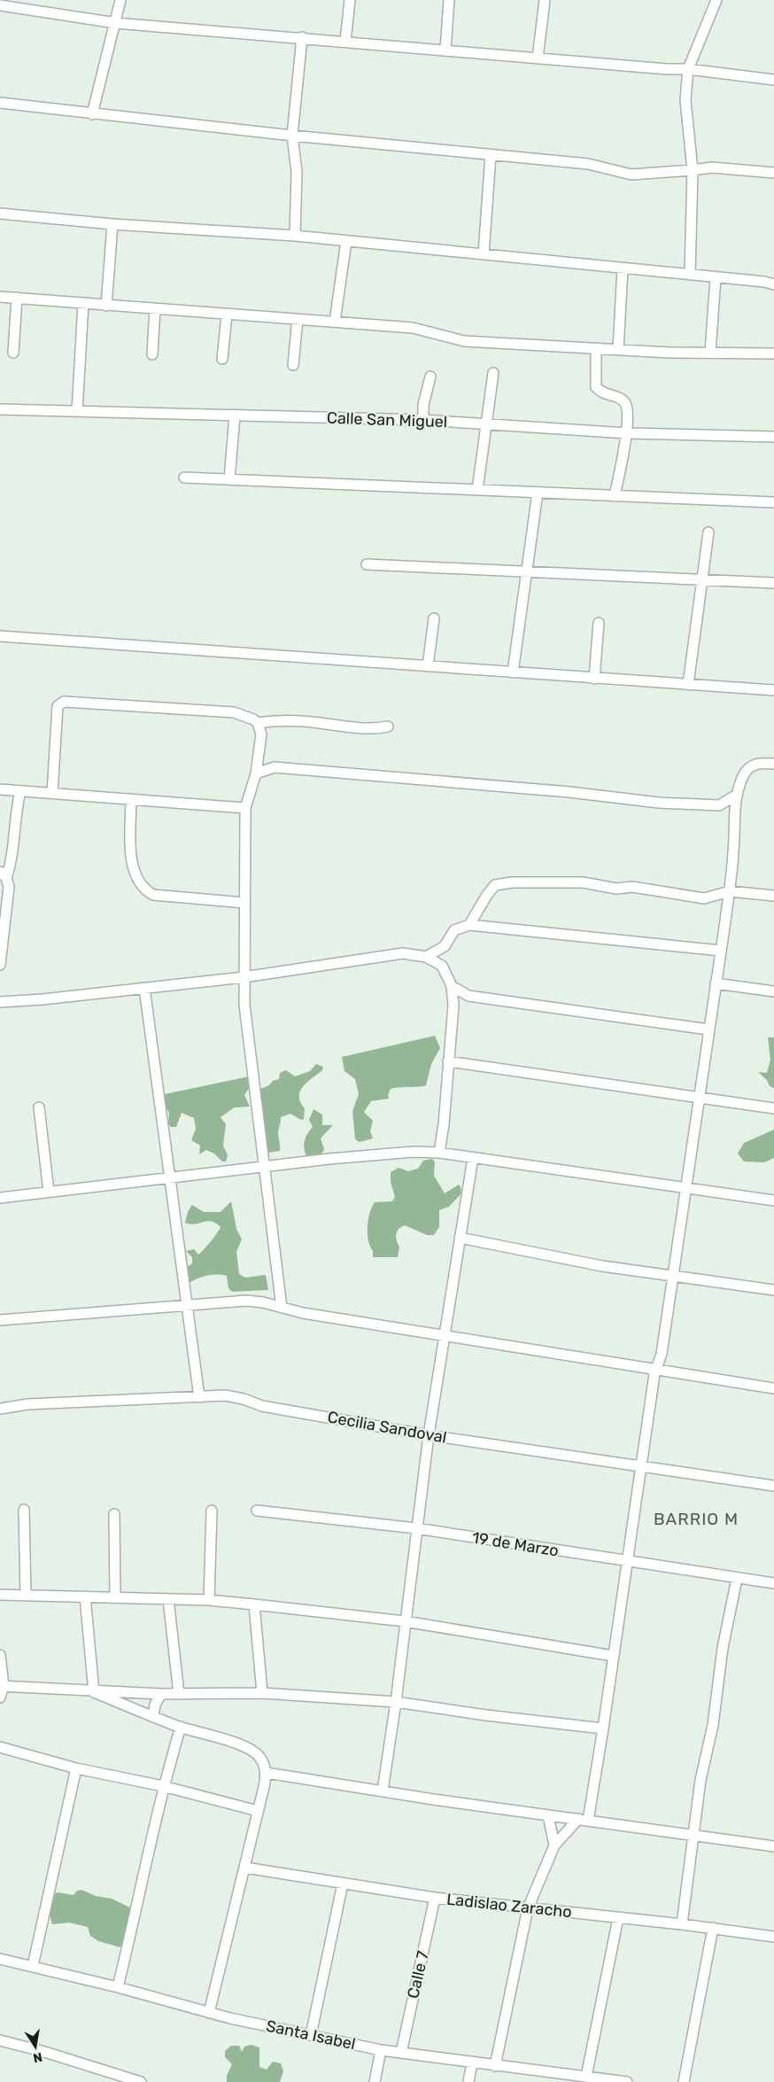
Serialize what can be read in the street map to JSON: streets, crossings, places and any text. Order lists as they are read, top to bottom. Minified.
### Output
{"streets":{"street":["Calle San Miguel","Cecilia Sandoval","19 de Marzo","Ladislao Zaracho","Calle 7","Santa Isabel"]},"crossings":[["Ladislao Zaracho","Calle 7"],["Calle 7","Santa Isabel"]],"districts":["BARRIO M"],"north":"bottom"}
